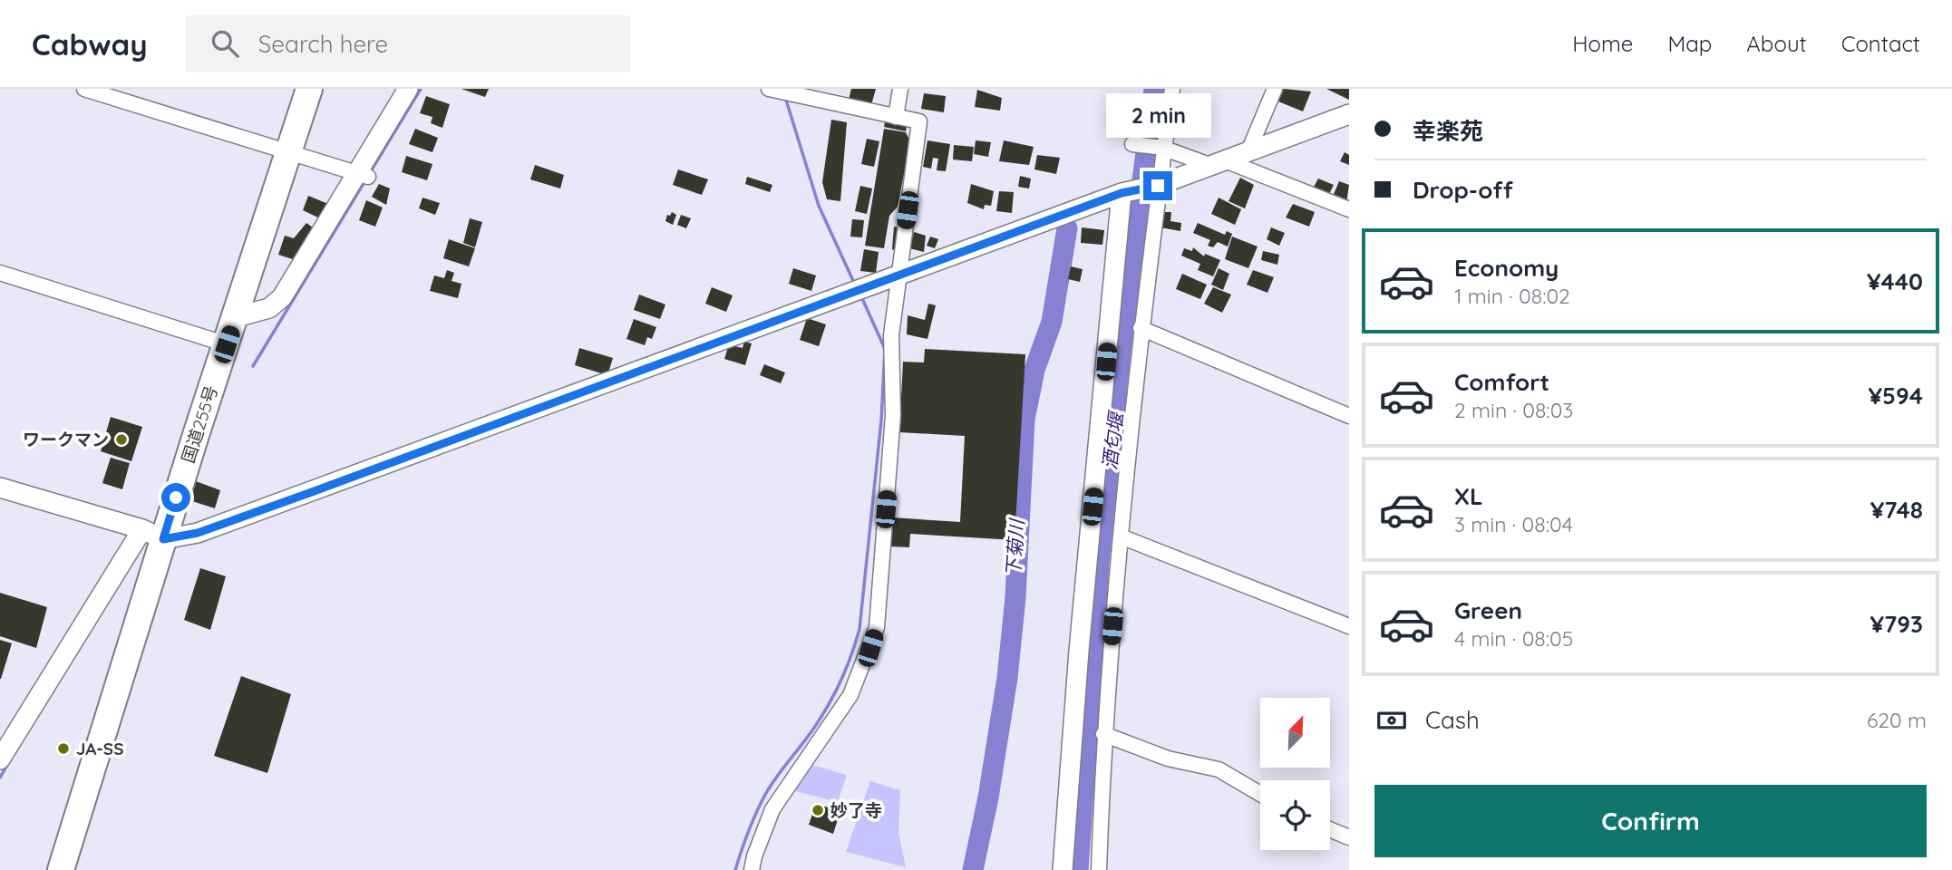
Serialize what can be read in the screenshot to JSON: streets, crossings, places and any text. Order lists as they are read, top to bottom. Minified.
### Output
{"streets":{"highway":["国道255号"]},"water":["酒匂堰","下菊川"],"places":["ワークマン","JA-SS","妙了寺"],"north":"top right","page":{"header":"Cabway","search":"Search here","nav":["Home","Map","About","Contact"],"banner":["幸楽苑","Drop-off"],"bubble":"2 min","list":[{"name":"Economy","note":"1 min · 08:02","value":"¥440"},{"name":"Comfort","note":"2 min · 08:03","value":"¥594"},{"name":"XL","note":"3 min · 08:04","value":"¥748"},{"name":"Green","note":"4 min · 08:05","value":"¥793"}],"pay":["Cash","620 m"],"buttons":"Confirm"}}
